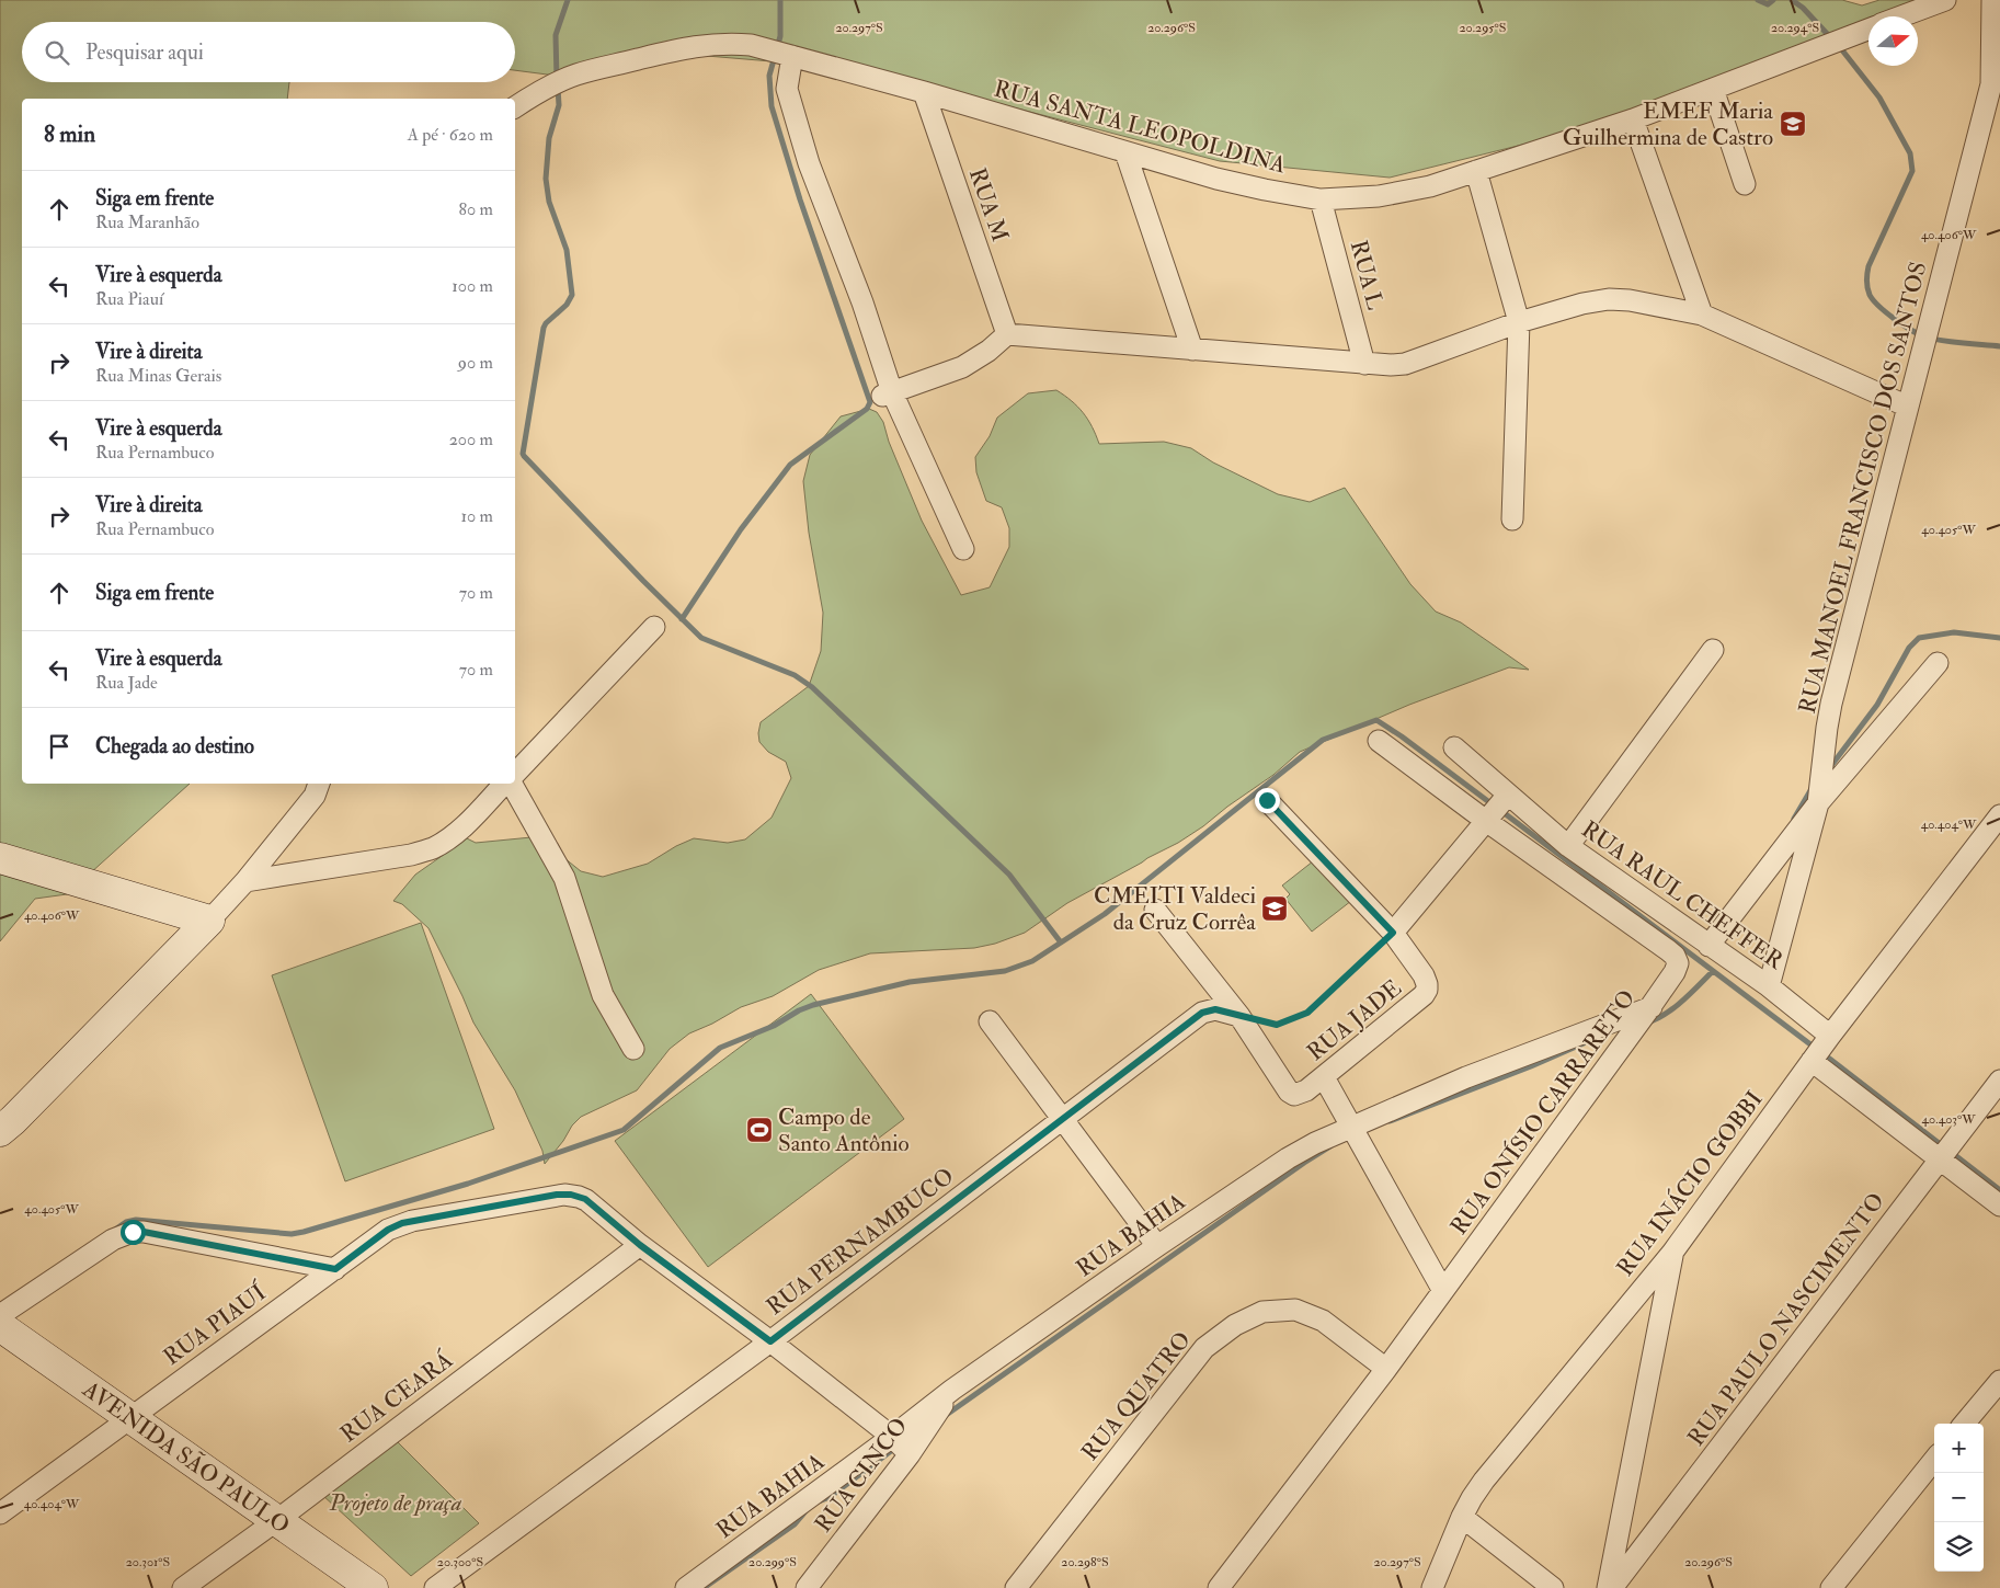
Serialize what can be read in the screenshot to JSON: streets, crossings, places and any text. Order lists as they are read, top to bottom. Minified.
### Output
{"streets":{"street":["RUA SANTA LEOPOLDINA","RUA M","RUA L","RUA MANOEL FRANCISCO DOS SANTOS","RUA RAUL CHEFFER","RUA JADE","RUA ONÍSIO CARRARETO","RUA INÁCIO GOBBI","RUA BAHIA","RUA PERNAMBUCO","RUA PAULO NASCIMENTO","RUA PIAUÍ","RUA QUATRO","RUA CEARÁ","AVENIDA SÃO PAULO","RUA CINCO"]},"crossings":[["RUA SANTA LEOPOLDINA","RUA M"],["RUA SANTA LEOPOLDINA","RUA L"],["RUA MANOEL FRANCISCO DOS SANTOS","RUA RAUL CHEFFER"],["RUA RAUL CHEFFER","RUA ONÍSIO CARRARETO"],["RUA RAUL CHEFFER","RUA INÁCIO GOBBI"],["RUA JADE","RUA PERNAMBUCO"],["RUA ONÍSIO CARRARETO","RUA BAHIA"],["RUA ONÍSIO CARRARETO","RUA QUATRO"],["RUA BAHIA","RUA CINCO"],["RUA PIAUÍ","RUA CEARÁ"],["RUA PIAUÍ","AVENIDA SÃO PAULO"],["RUA CEARÁ","AVENIDA SÃO PAULO"]],"parks":["Projeto de praça"],"places":{"school or university":["EMEF Maria Guilhermina de Castro","CMEITI Valdeci da Cruz Corrêa"],"sports":["Campo de Santo Antônio"]},"north":"right","page":{"search":"Pesquisar aqui","heading":["8 min","A pé · 620 m"],"list":[["Siga em frente","Rua Maranhão","80 m"],["Vire à esquerda","Rua Piauí","100 m"],["Vire à direita","Rua Minas Gerais","90 m"],["Vire à esquerda","Rua Pernambuco","200 m"],["Vire à direita","Rua Pernambuco","10 m"],["Siga em frente","70 m"],["Vire à esquerda","Rua Jade","70 m"],"Chegada ao destino"],"map_buttons":["+","−"]},"coordinates":["20.294°S","20.297°S","20.296°S","20.295°S","40.406°W","40.405°W","40.404°W","40.403°W","20.301°S","20.300°S","20.299°S","20.298°S"]}
